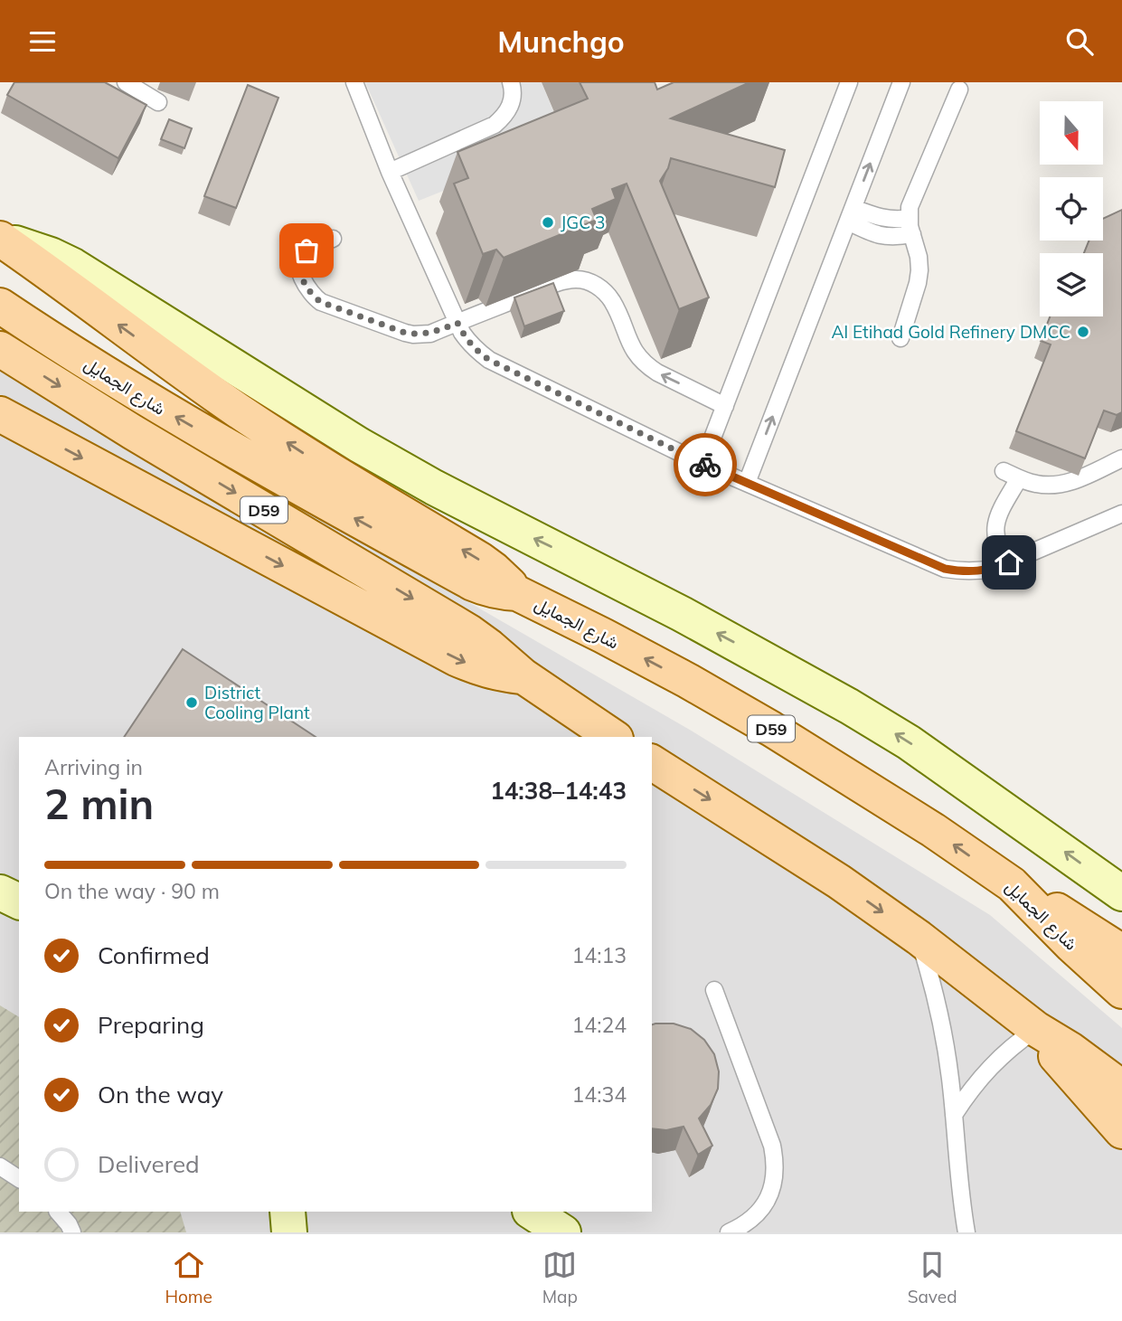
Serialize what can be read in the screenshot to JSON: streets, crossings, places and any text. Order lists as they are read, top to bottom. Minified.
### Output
{"streets":{"main road":["شارع الجمايل","D59"]},"places":["JGC 3","Al Etihad Gold Refinery DMCC","District Cooling Plant"],"north":"bottom","page":{"header":"Munchgo","heading":["2 min","Arriving in","14:38–14:43"],"bar":"On the way · 90 m","list":[["Confirmed","14:13"],["Preparing","14:24"],["On the way","14:34"],"Delivered"],"tabs":["Home","Map","Saved"]}}
